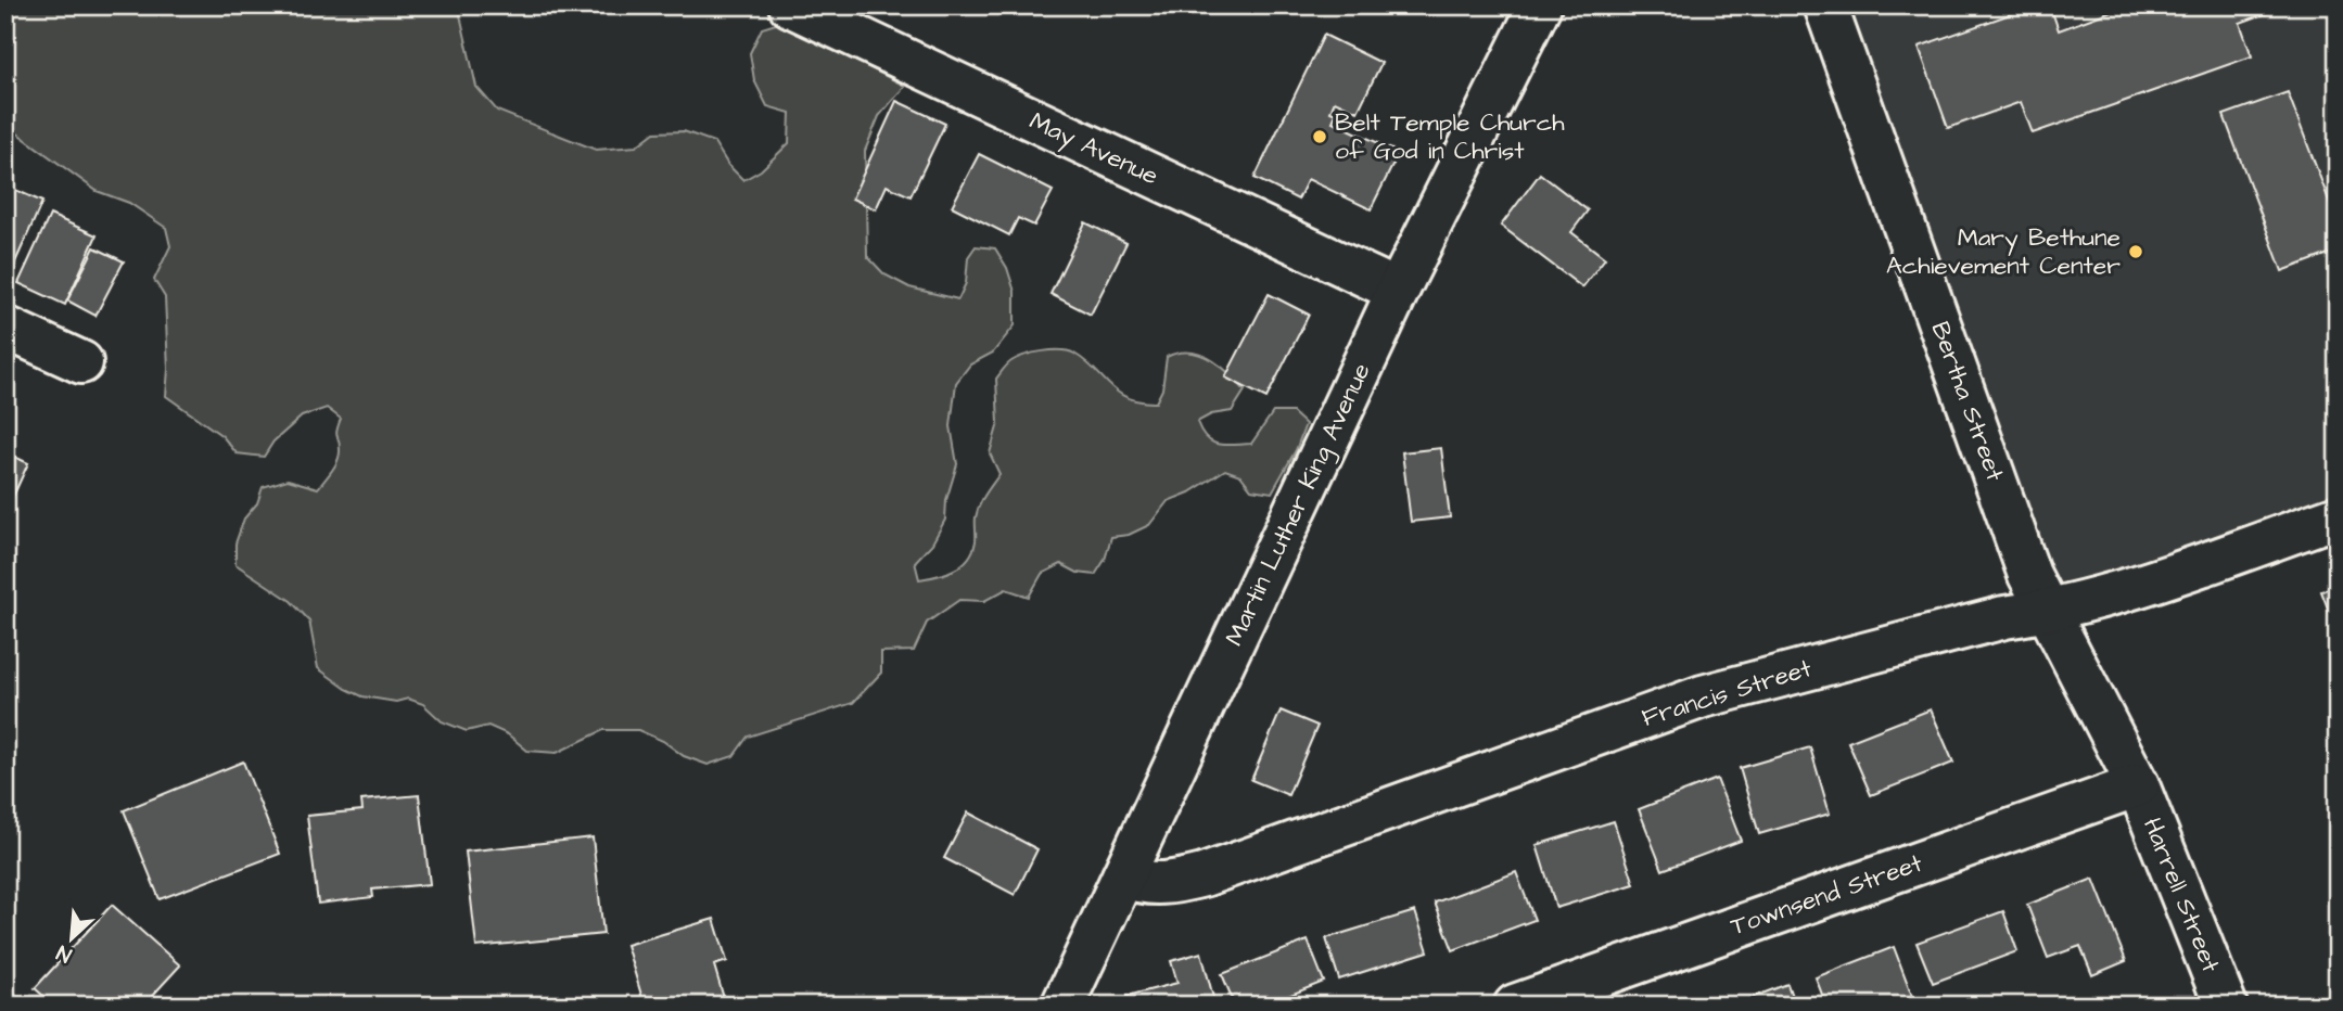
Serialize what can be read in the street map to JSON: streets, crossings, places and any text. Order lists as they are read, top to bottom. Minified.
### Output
{"streets":{"street":["May Avenue","Bertha Street","Martin Luther King Avenue","Francis Street","Townsend Street","Harrell Street"]},"crossings":[["May Avenue","Martin Luther King Avenue"],["Bertha Street","Francis Street"],["Bertha Street","Townsend Street"],["Bertha Street","Harrell Street"],["Martin Luther King Avenue","Francis Street"],["Townsend Street","Harrell Street"]],"places":["Belt Temple Church of God in Christ","Mary Bethune Achievement Center"],"north":"bottom left"}
